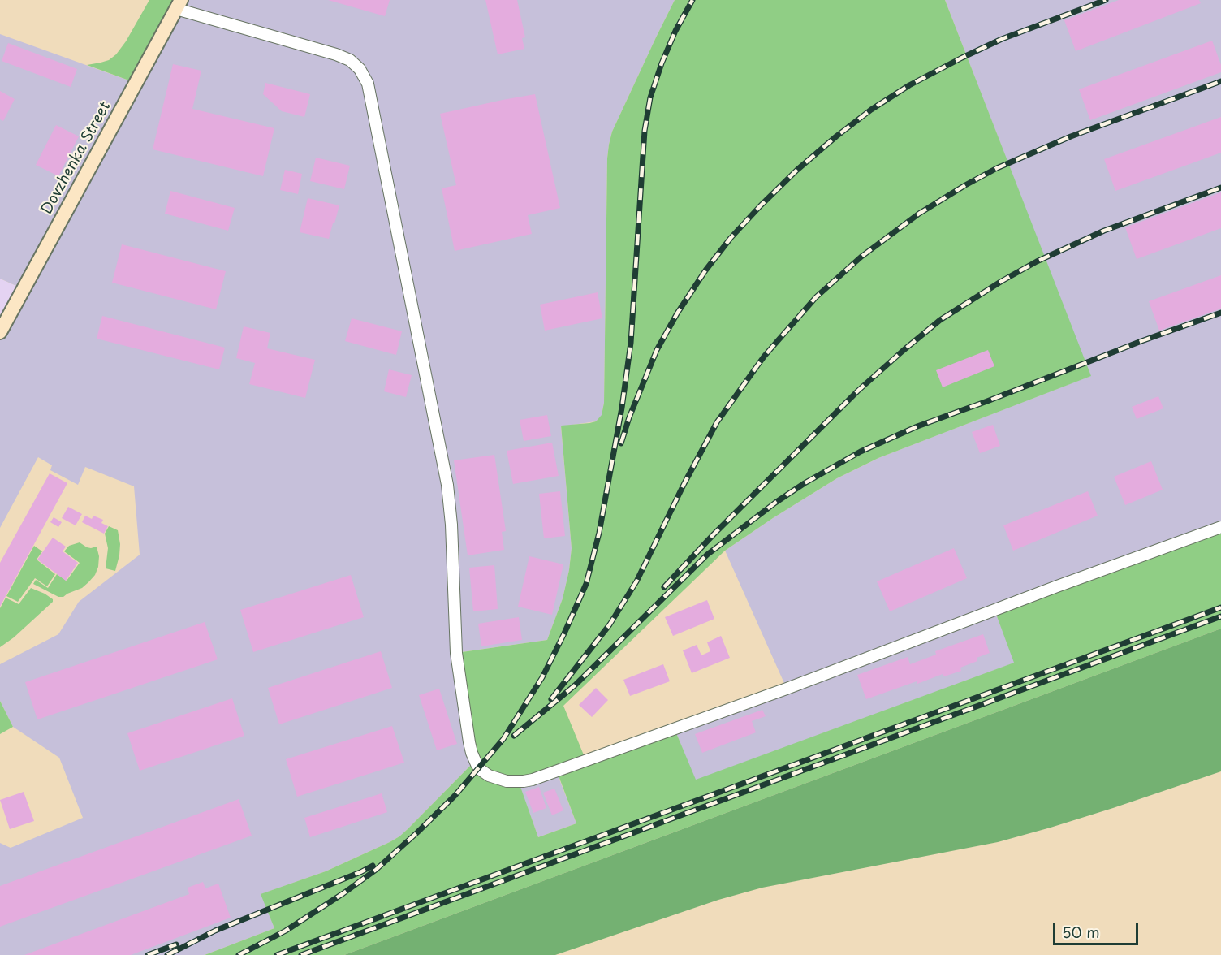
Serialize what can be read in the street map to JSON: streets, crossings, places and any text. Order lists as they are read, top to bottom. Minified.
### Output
{"streets":{"main road":["Dovzhenka Street"]},"scale_bar":"50 m"}
